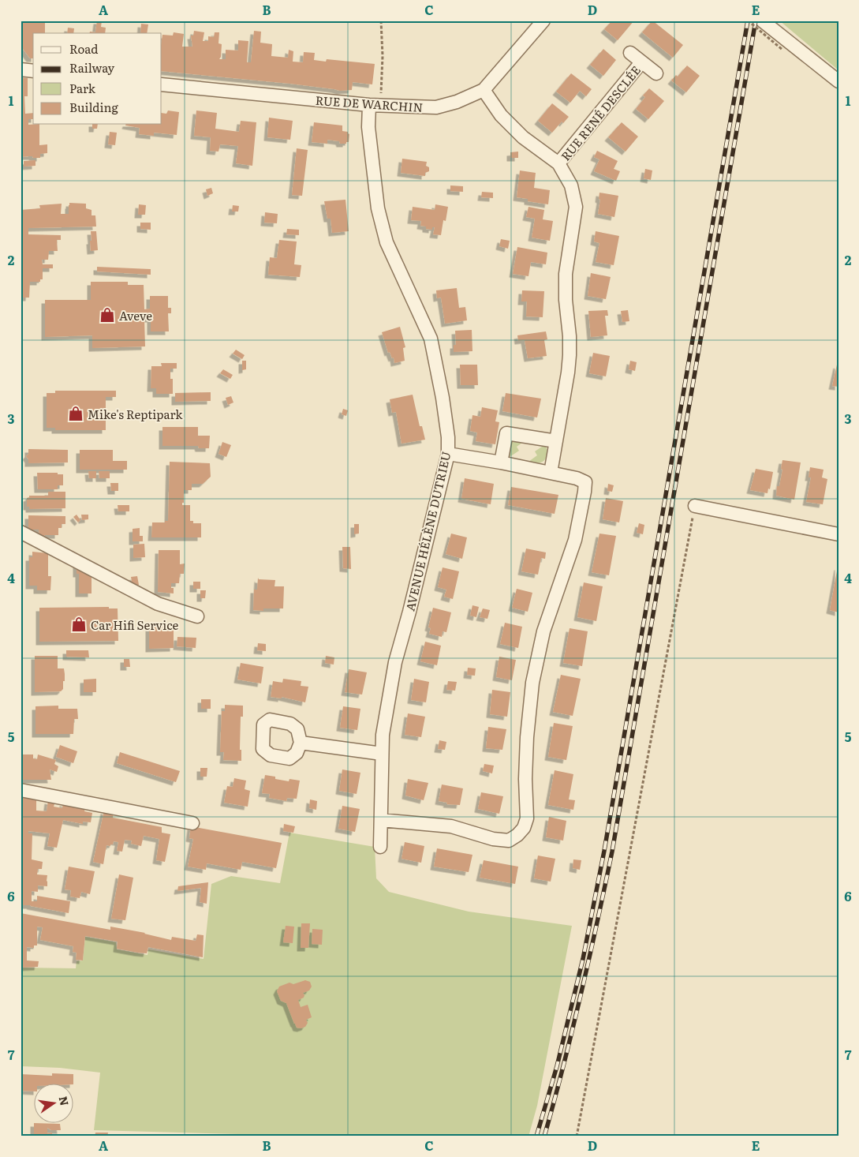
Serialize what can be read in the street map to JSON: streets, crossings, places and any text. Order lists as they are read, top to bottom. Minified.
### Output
{"streets":{"street":["RUE DE WARCHIN","RUE RENÉ DESCLÉE","AVENUE HÉLÈNE DUTRIEU"]},"crossings":[["RUE DE WARCHIN","RUE RENÉ DESCLÉE"],["RUE DE WARCHIN","AVENUE HÉLÈNE DUTRIEU"]],"places":{"shop":["Aveve","Mike's Reptipark","Car Hifi Service"]},"legend":["Road","Railway","Park","Building"],"north":"right","grid":{"columns":["A","B","C","D","E"],"rows":["1","2","3","4","5","6","7"]}}
